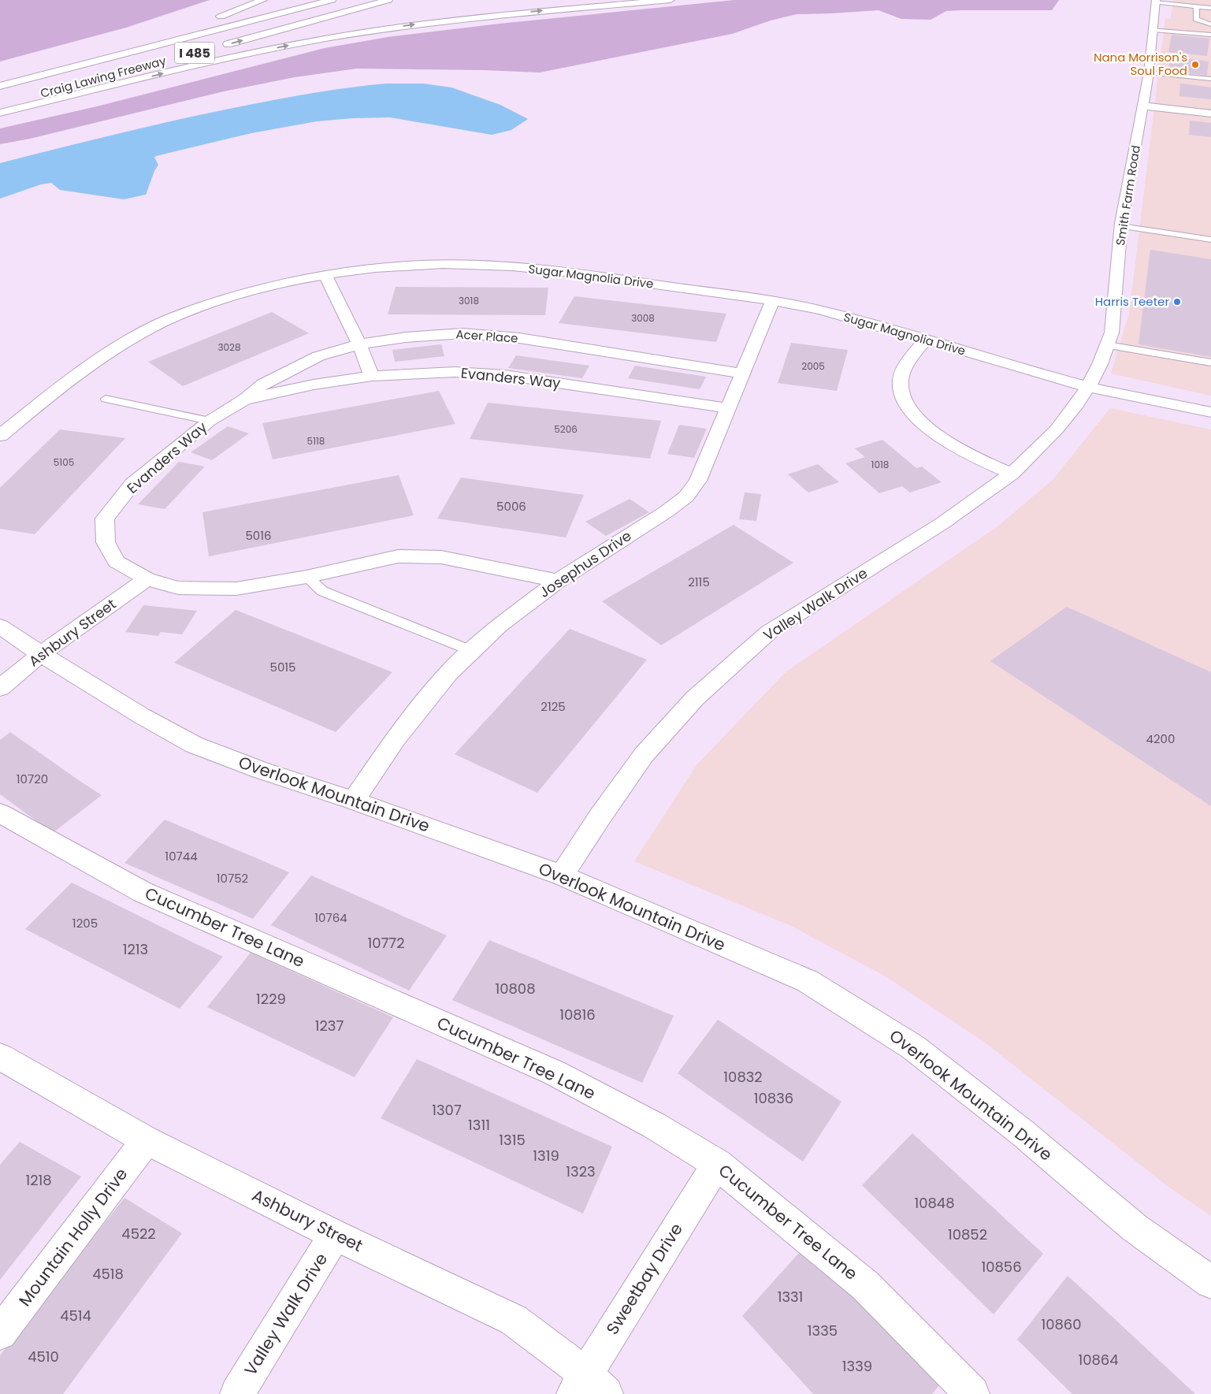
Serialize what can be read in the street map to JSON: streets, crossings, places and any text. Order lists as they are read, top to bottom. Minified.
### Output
{"streets":{"main road":["I 485","Craig Lawing Freeway","Smith Farm Road","Sugar Magnolia Drive","Acer Place","Evanders Way","Josephus Drive","Valley Walk Drive","Ashbury Street","Overlook Mountain Drive","Cucumber Tree Lane","Mountain Holly Drive","Sweetbay Drive"]},"crossings":[["Smith Farm Road","Sugar Magnolia Drive"],["Smith Farm Road","Valley Walk Drive"],["Sugar Magnolia Drive","Josephus Drive"],["Sugar Magnolia Drive","Valley Walk Drive"],["Acer Place","Evanders Way"],["Acer Place","Josephus Drive"],["Evanders Way","Josephus Drive"],["Evanders Way","Ashbury Street"],["Josephus Drive","Overlook Mountain Drive"],["Valley Walk Drive","Ashbury Street"],["Valley Walk Drive","Overlook Mountain Drive"],["Ashbury Street","Overlook Mountain Drive"],["Ashbury Street","Mountain Holly Drive"],["Ashbury Street","Sweetbay Drive"],["Cucumber Tree Lane","Sweetbay Drive"]],"places":["Nana Morrison's Soul Food","Harris Teeter"],"house_numbers":["3018","3008","3028","2005","5206","5118","5105","1018","5006","5016","2115","5015","2125","4200","10720","10744","10752","10764","1205","10772","1213","10808","1229","10816","1237","10832","10836","1307","1311","1315","1319","1323","1218","10848","4522","10852","10856","4518","1331","4514","10860","1335","4510","10864","1339"]}
